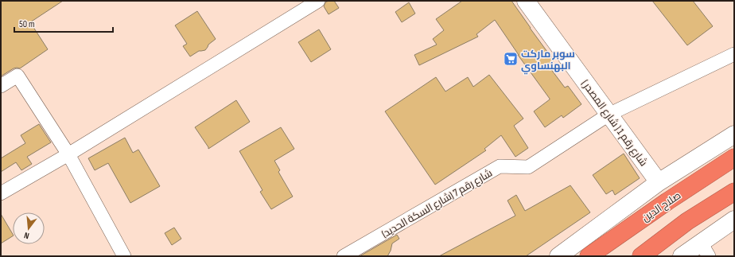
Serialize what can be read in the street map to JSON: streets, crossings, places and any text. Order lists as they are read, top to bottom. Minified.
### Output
{"streets":{"highway":["صلاح الدين"],"street":["شارع رقم 1 ( شارع المصدر )","شارع رقم 7 (شارع السكة الحديد)"]},"crossings":[["شارع رقم 1 ( شارع المصدر )","شارع رقم 7 (شارع السكة الحديد)"]],"places":{"supermarket":["سوبر ماركت البهنساوي"]},"scale_bar":"50 m","north":"bottom"}
